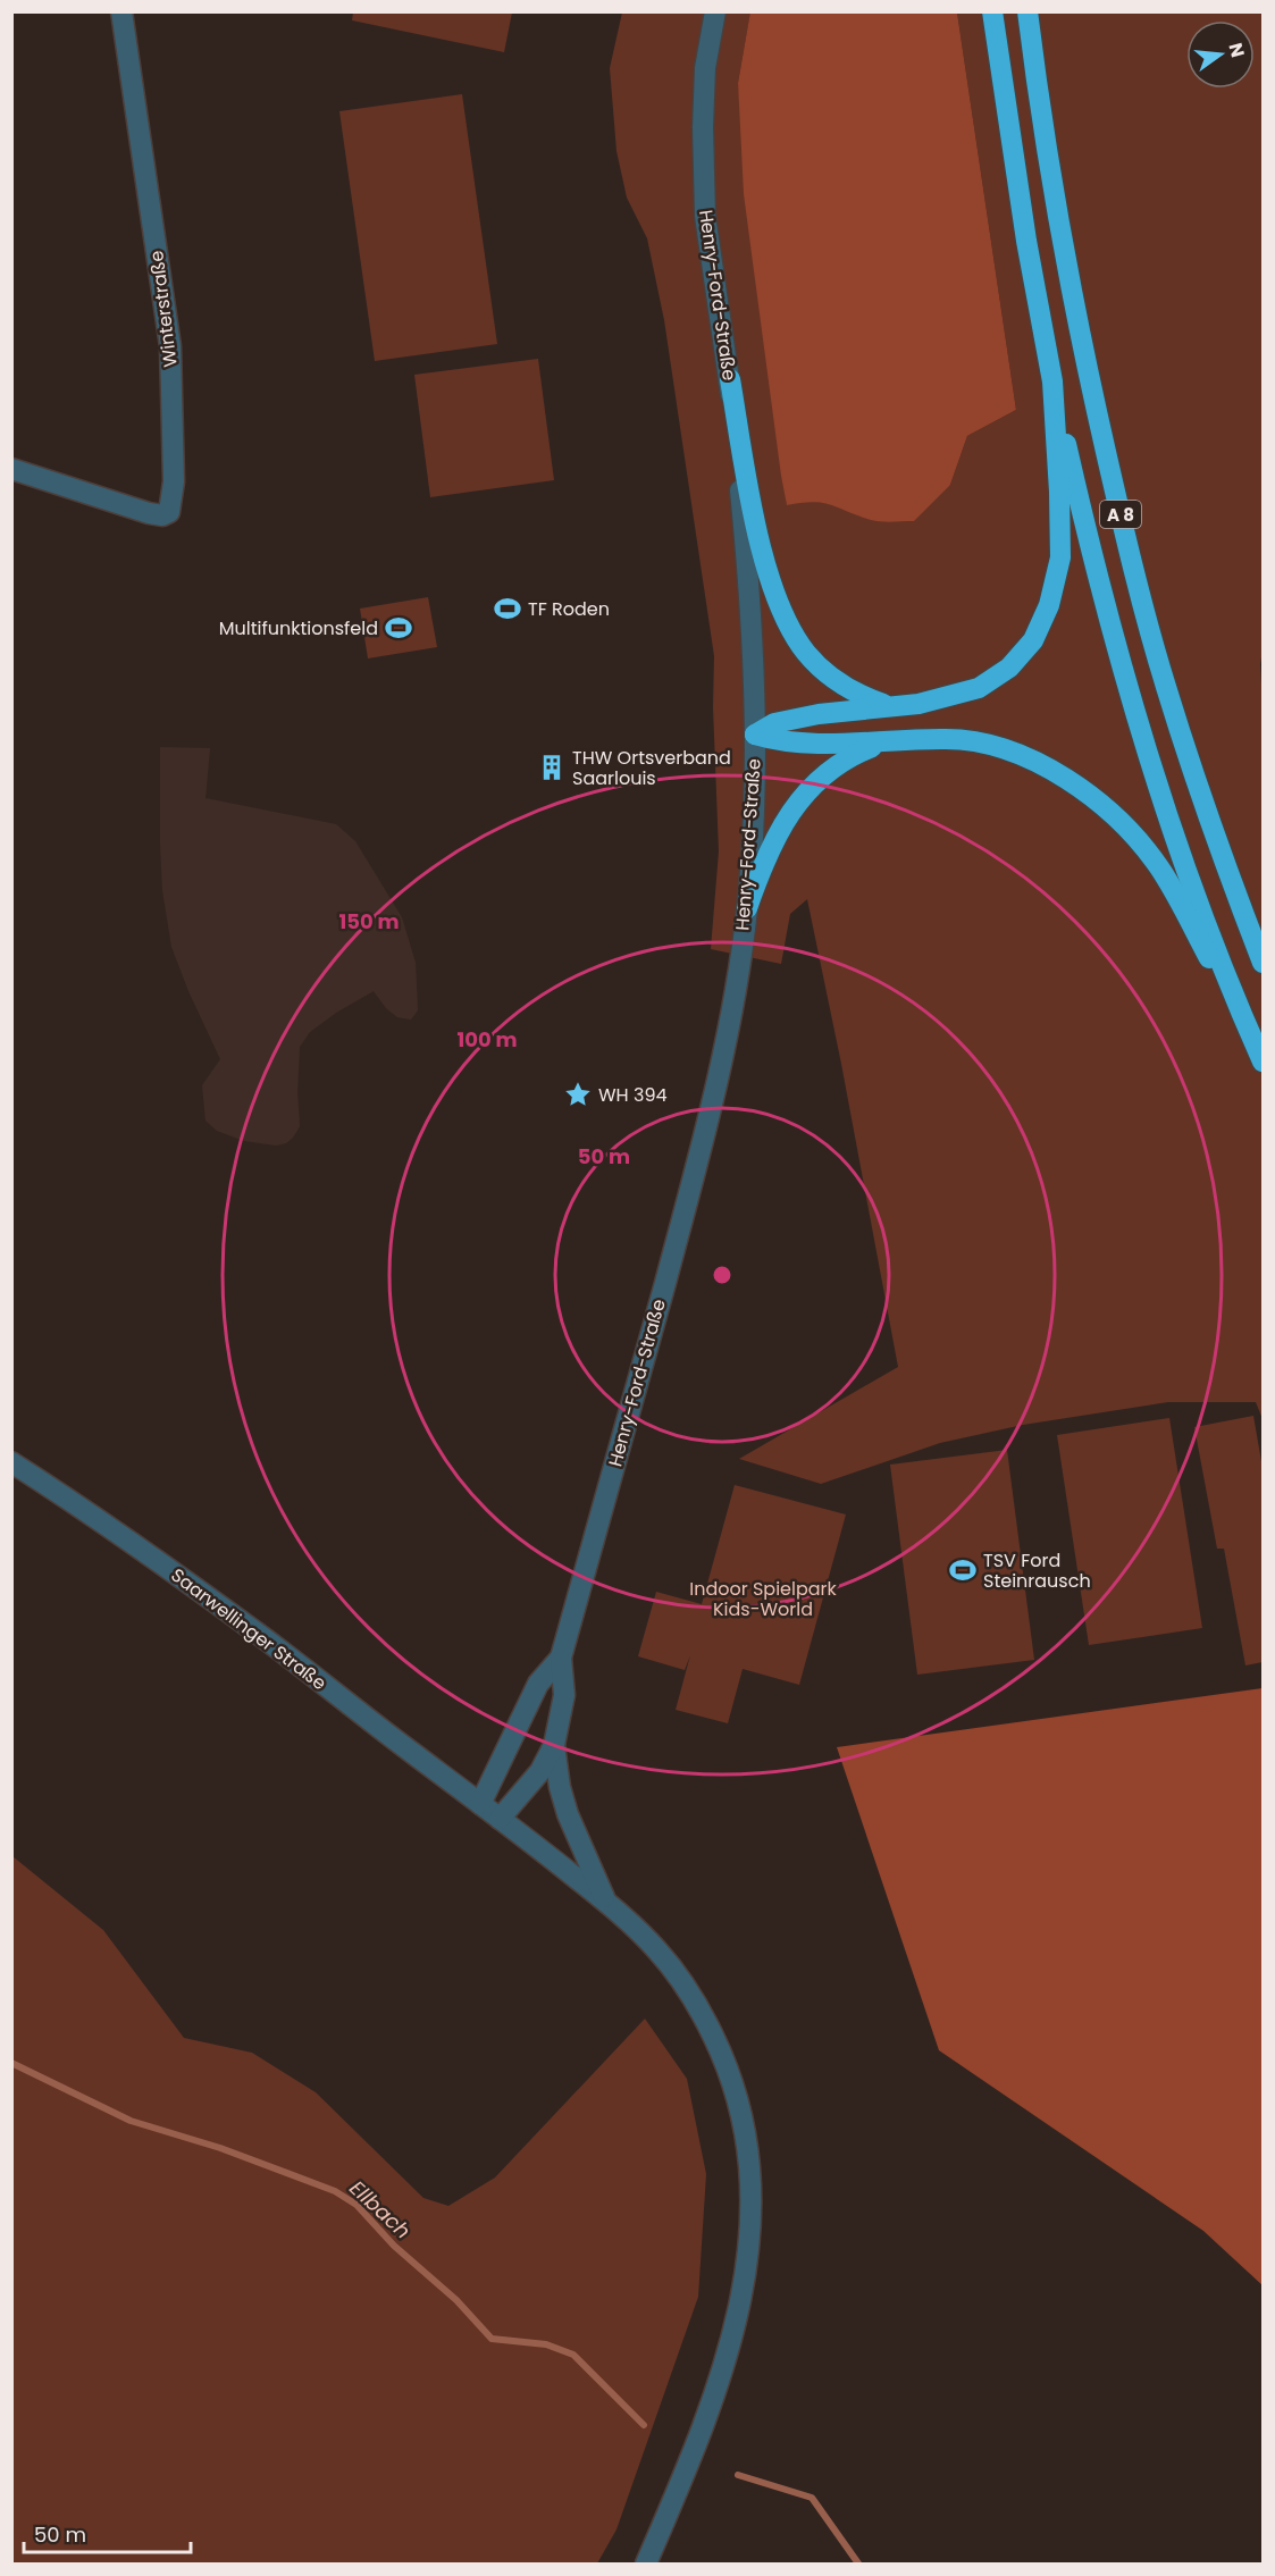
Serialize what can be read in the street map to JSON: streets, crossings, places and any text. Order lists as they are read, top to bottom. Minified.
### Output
{"streets":{"highway":["A 8"],"street":["Henry-Ford-Straße","Winterstraße","Saarwellinger Straße"]},"crossings":[["Henry-Ford-Straße","Saarwellinger Straße"]],"water":["Ellbach"],"parks":["Indoor Spielpark Kids-World"],"places":{"sports":["TF Roden","Multifunktionsfeld","TSV Ford Steinrausch"],"building":["THW Ortsverband Saarlouis"],"place":["WH 394"]},"scale_bar":"50 m","north":"right","rings":["150 m","100 m","50 m"]}
